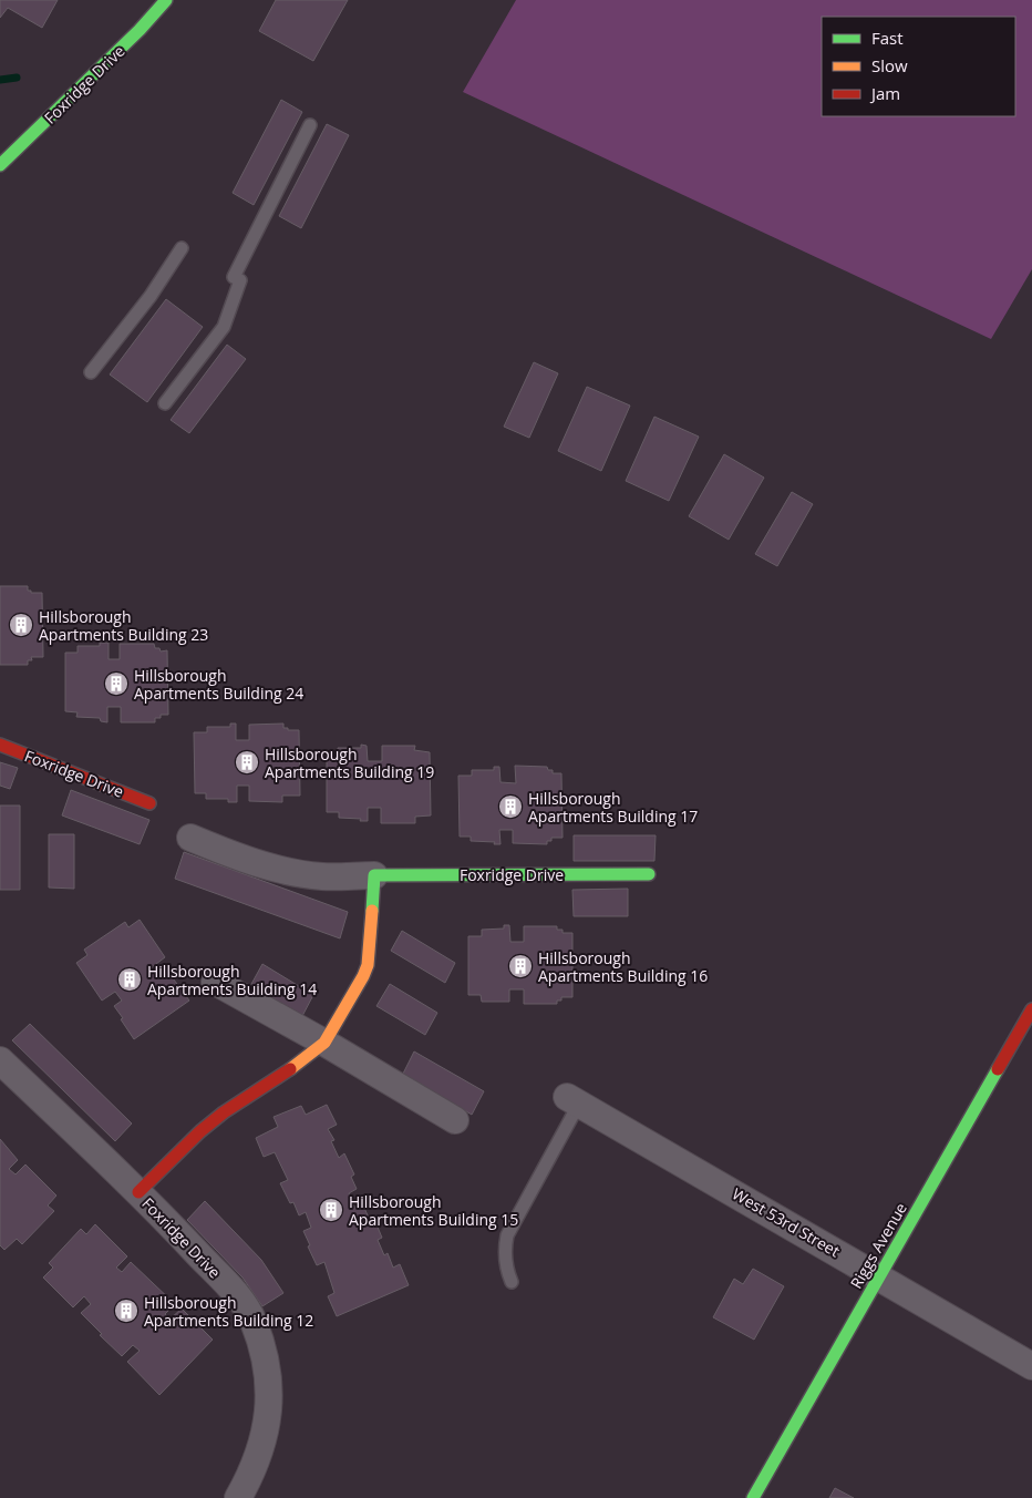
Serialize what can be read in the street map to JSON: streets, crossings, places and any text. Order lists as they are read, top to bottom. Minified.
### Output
{"streets":{"street":["Foxridge Drive","West 53rd Street","Riggs Avenue"]},"crossings":[["West 53rd Street","Riggs Avenue"]],"places":{"building":["Hillsborough Apartments Building 23","Hillsborough Apartments Building 24","Hillsborough Apartments Building 19","Hillsborough Apartments Building 17","Hillsborough Apartments Building 16","Hillsborough Apartments Building 14","Hillsborough Apartments Building 15","Hillsborough Apartments Building 12"]},"legend":["Fast","Slow","Jam"]}
